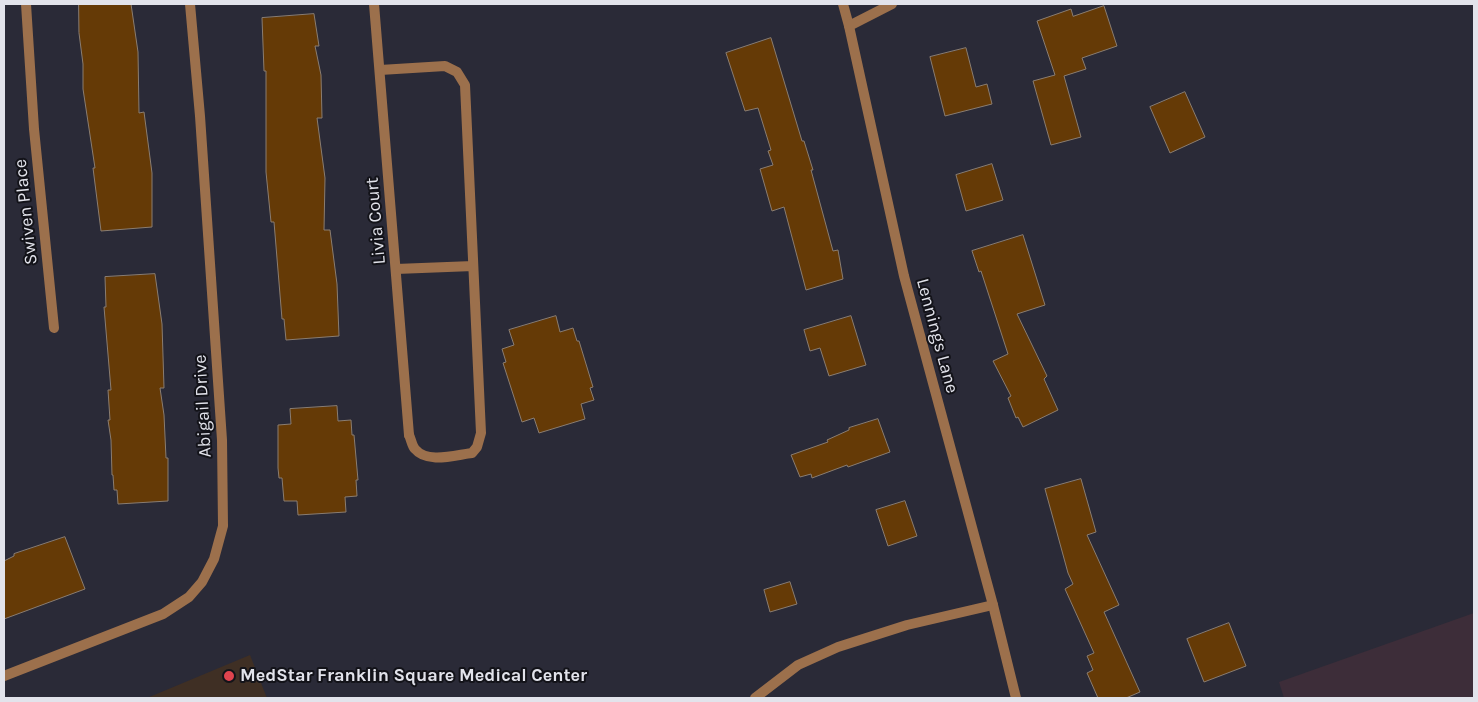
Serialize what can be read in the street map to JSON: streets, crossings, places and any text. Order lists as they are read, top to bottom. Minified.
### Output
{"streets":{"street":["Swiven Place","Livia Court","Lennings Lane","Abigail Drive"]},"places":["MedStar Franklin Square Medical Center"]}
